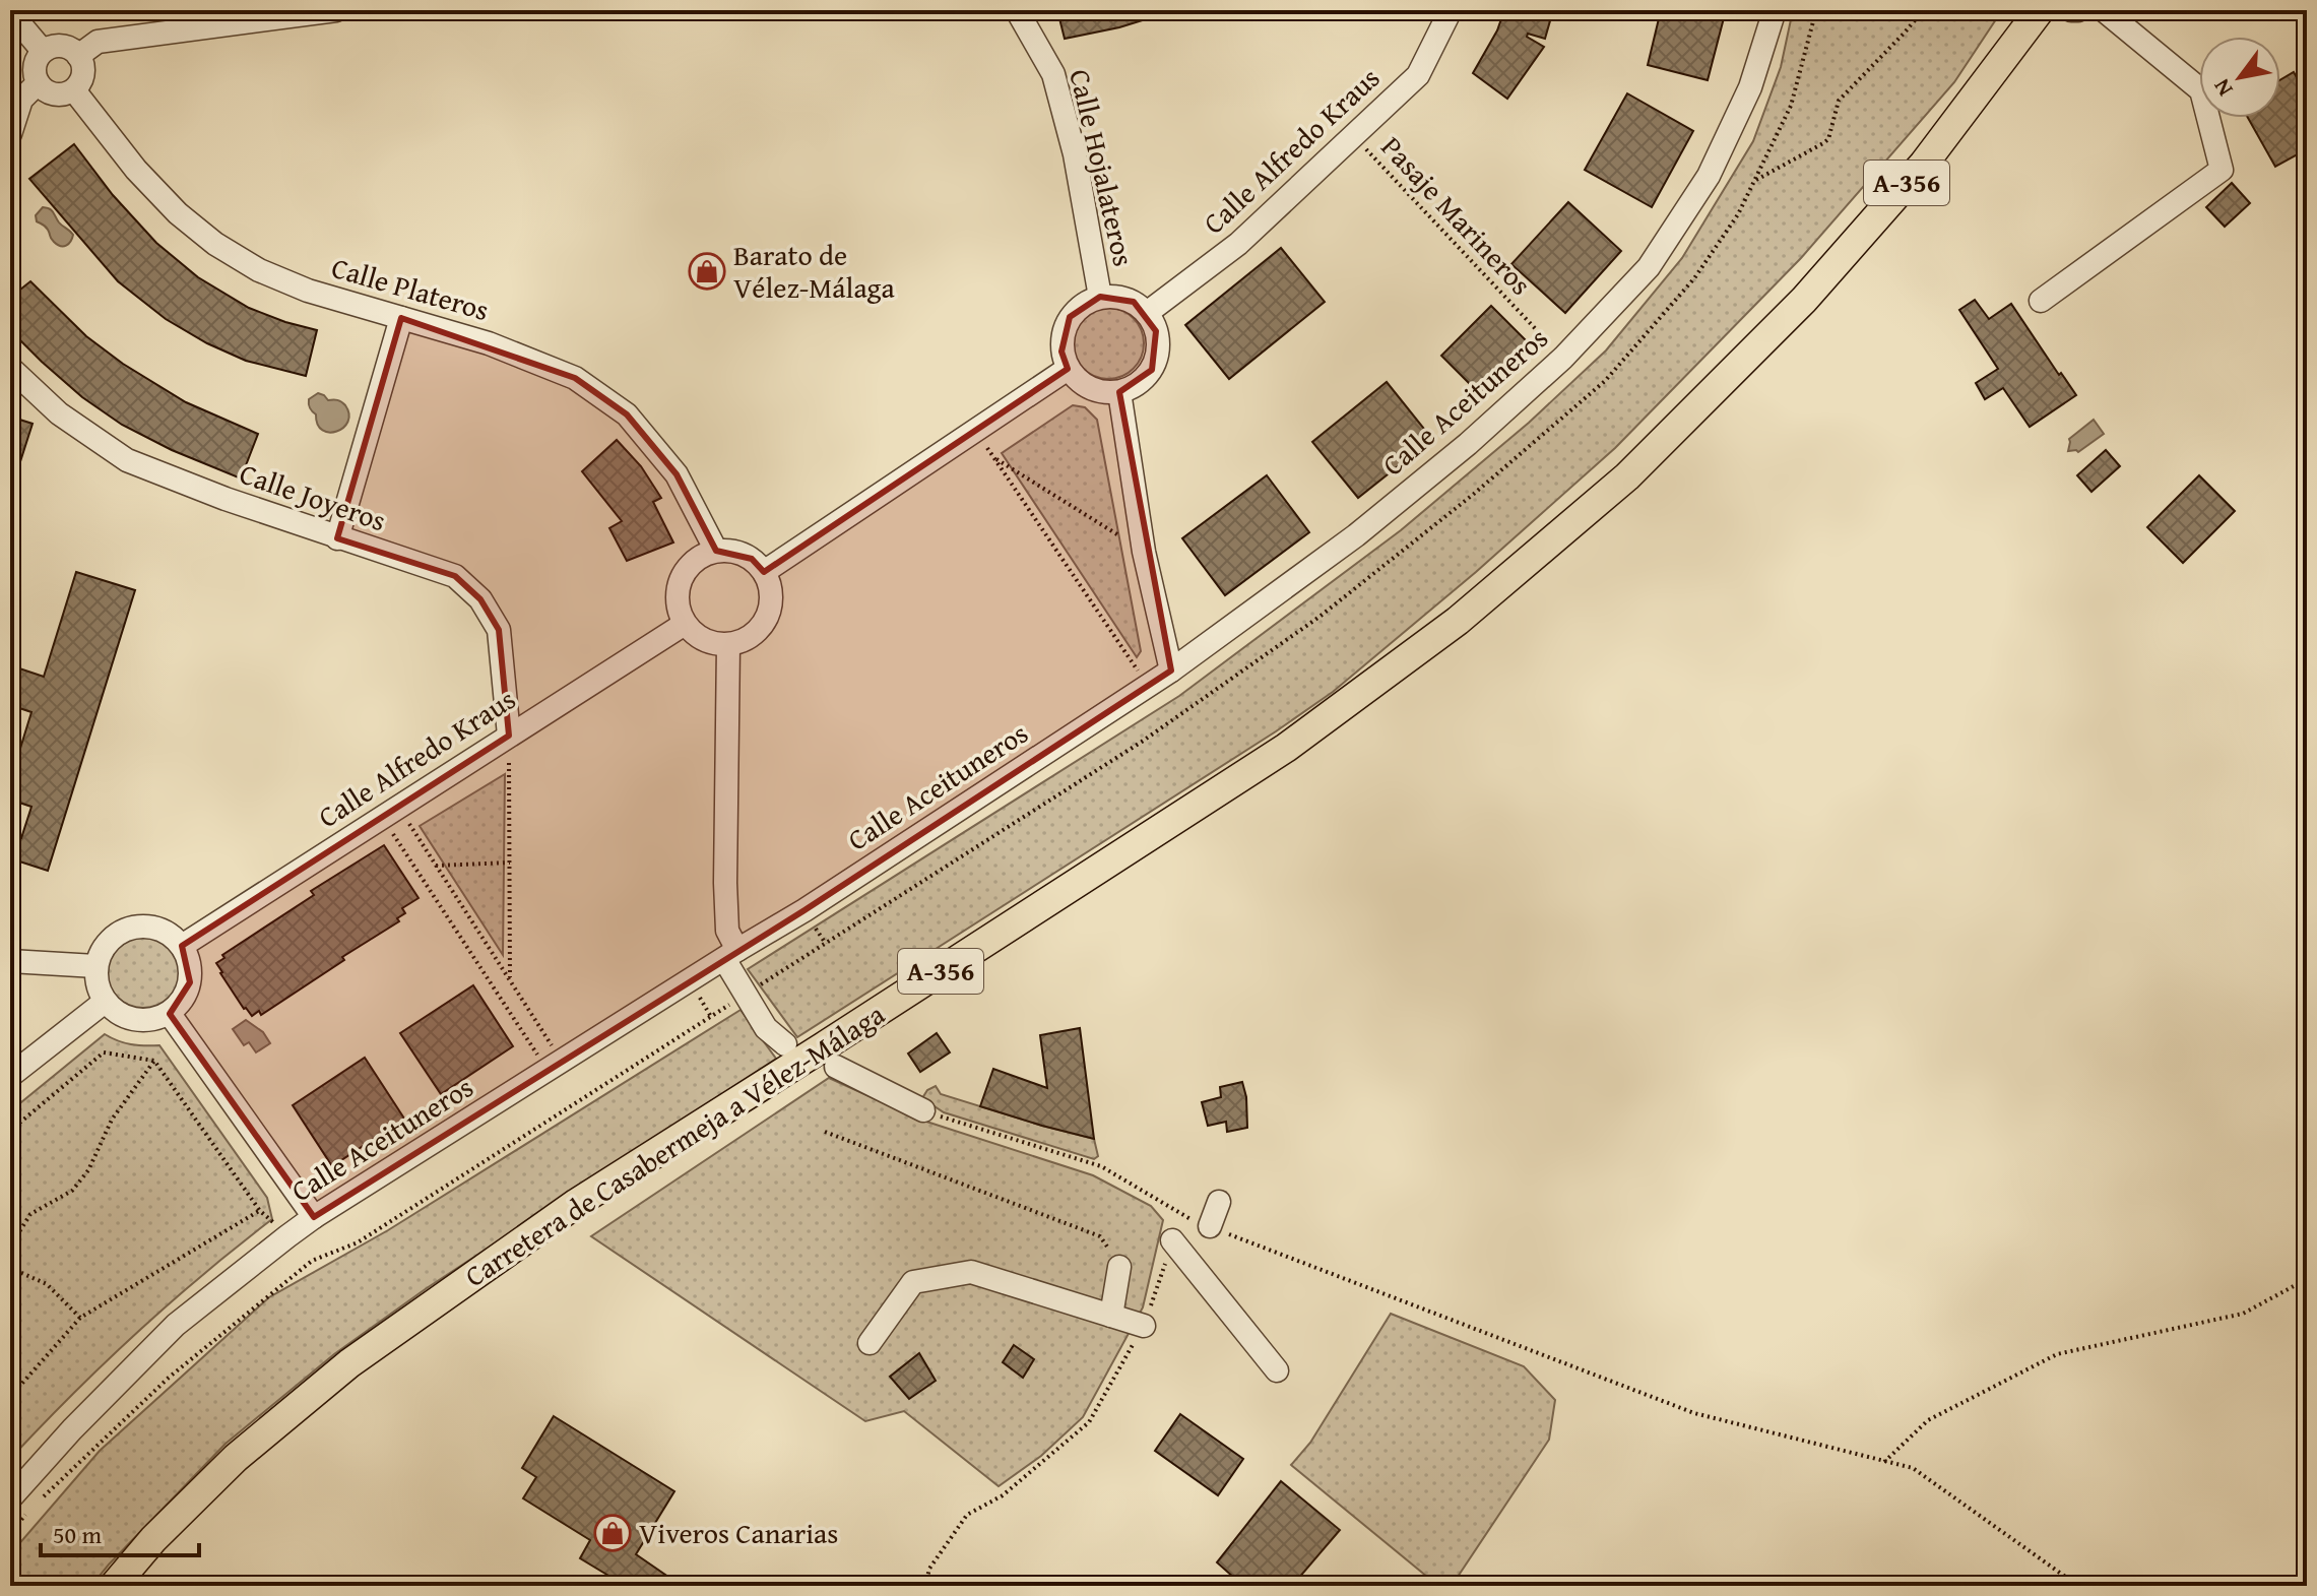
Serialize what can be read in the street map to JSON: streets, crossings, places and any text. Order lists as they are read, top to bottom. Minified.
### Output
{"streets":{"main road":["A-356","Carretera de Casabermeja a Vélez-Málaga"],"street":["Calle Alfredo Kraus","Calle Hojalateros","Calle Plateros","Calle Aceituneros","Calle Joyeros"],"path":["Pasaje Marineros"]},"crossings":[["Calle Alfredo Kraus","Calle Hojalateros"],["Calle Alfredo Kraus","Pasaje Marineros"],["Calle Alfredo Kraus","Calle Plateros"],["Calle Alfredo Kraus","Calle Joyeros"],["Pasaje Marineros","Calle Aceituneros"]],"places":{"shop":["Barato de Vélez-Málaga","Viveros Canarias"]},"scale_bar":"50 m","north":"bottom left"}
